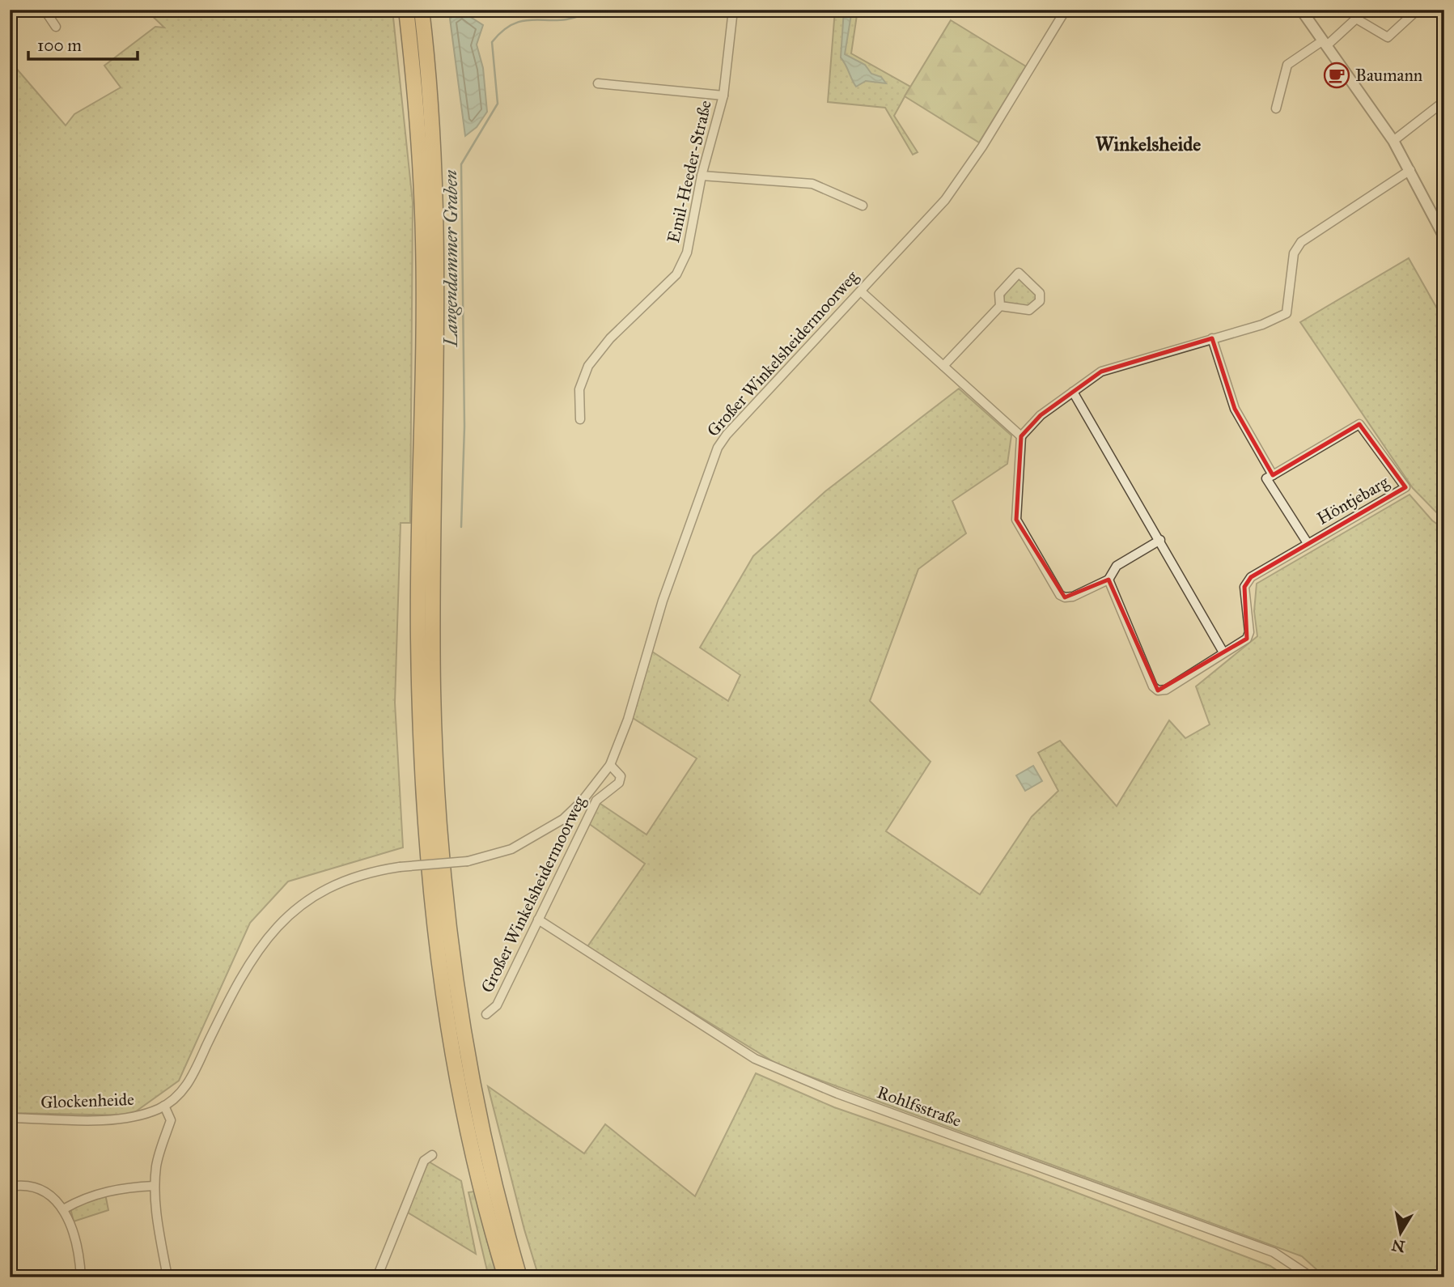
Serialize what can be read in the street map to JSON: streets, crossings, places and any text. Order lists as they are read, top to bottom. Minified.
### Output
{"streets":{"street":["Emil-Heeder-Straße","Großer Winkelsheidermoorweg","Höntjebarg","Glockenheide","Rohlfsstraße"]},"crossings":[["Großer Winkelsheidermoorweg","Glockenheide"],["Großer Winkelsheidermoorweg","Rohlfsstraße"]],"districts":["Winkelsheide"],"water":["Langendammer Graben"],"places":{"cafe":["Baumann"]},"scale_bar":"100 m","north":"bottom"}
